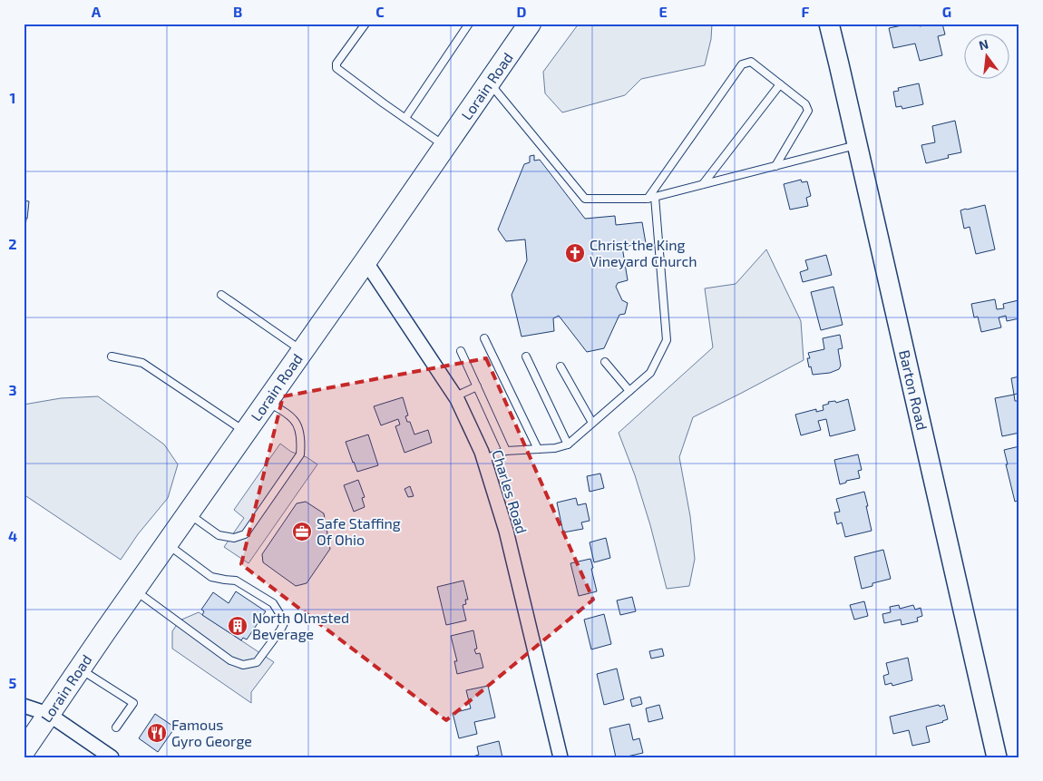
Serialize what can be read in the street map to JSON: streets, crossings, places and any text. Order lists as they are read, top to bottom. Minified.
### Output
{"streets":{"main road":["Lorain Road"],"street":["Barton Road","Charles Road"]},"crossings":[["Lorain Road","Charles Road"]],"places":{"church":["Christ the King Vineyard Church"],"office":["Safe Staffing Of Ohio"],"building":["North Olmsted Beverage"],"restaurant":["Famous Gyro George"]},"north":"top","grid":{"columns":["A","B","C","D","E","F","G"],"rows":["1","2","3","4","5"]}}
